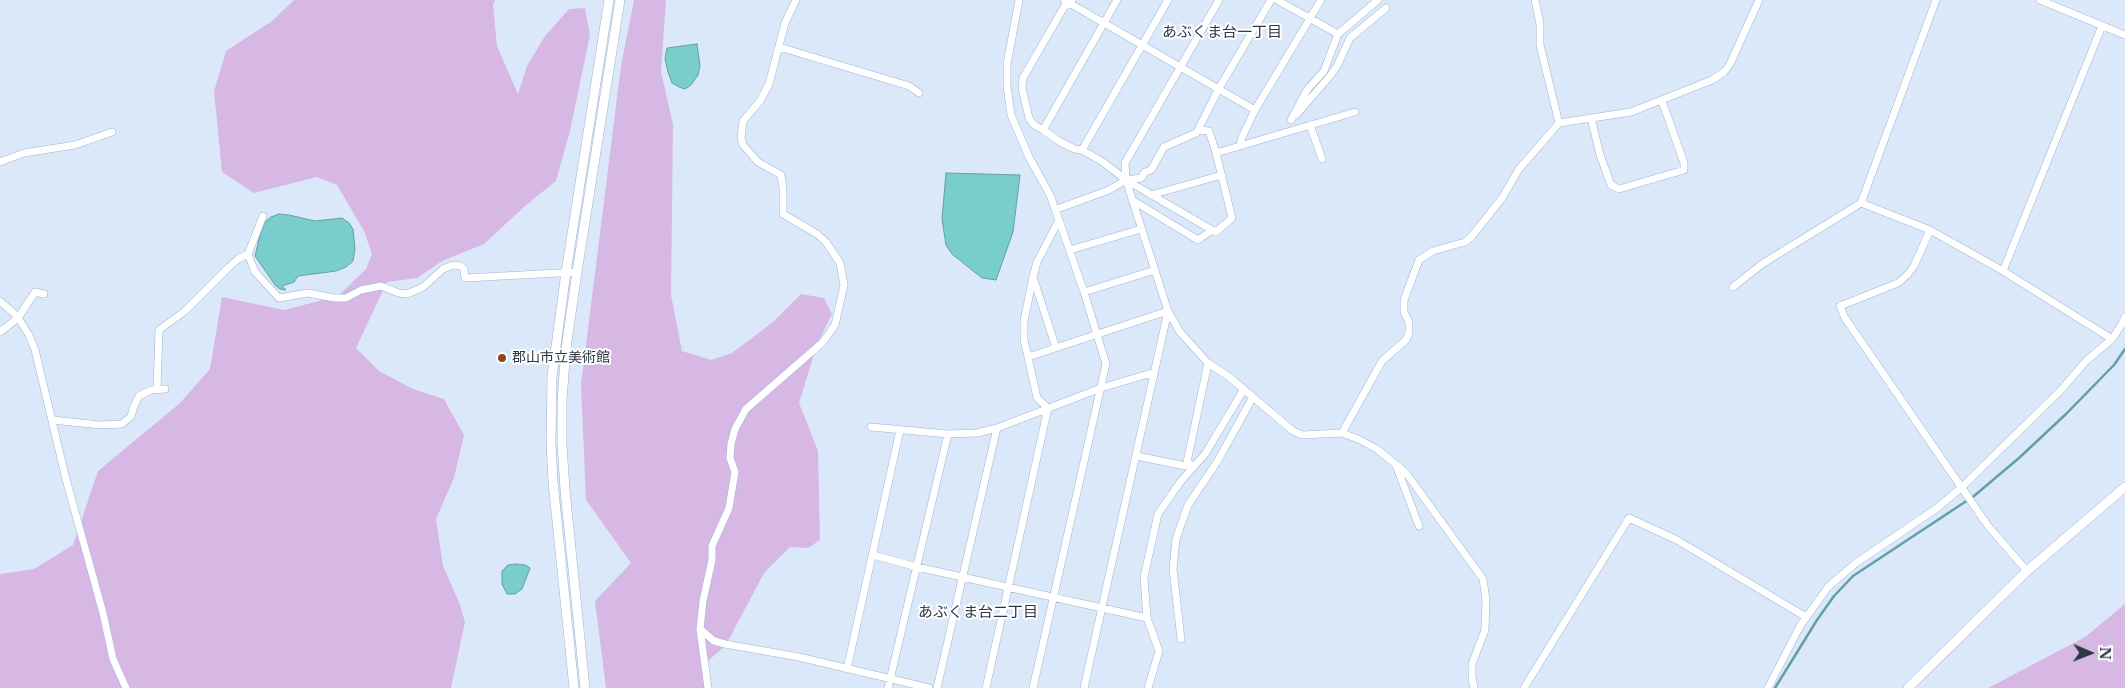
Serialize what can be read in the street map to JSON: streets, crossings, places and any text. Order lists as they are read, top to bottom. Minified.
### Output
{"districts":["あぶくま台一丁目","あぶくま台二丁目"],"places":["郡山市立美術館"],"north":"right"}
